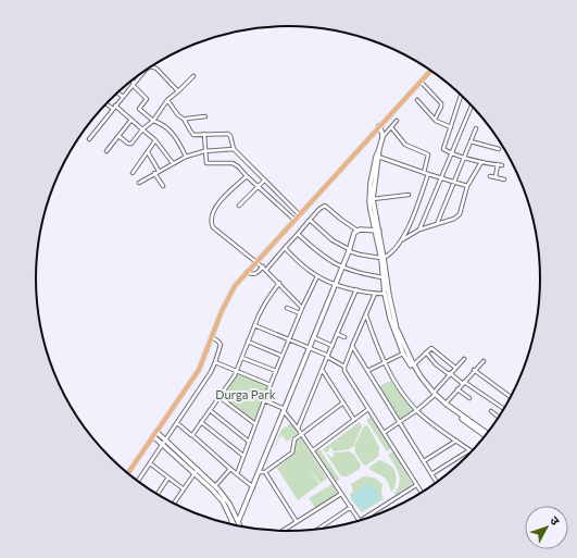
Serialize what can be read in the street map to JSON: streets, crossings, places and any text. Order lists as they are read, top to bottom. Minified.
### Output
{"parks":["Durga Park"],"north":"top right"}
